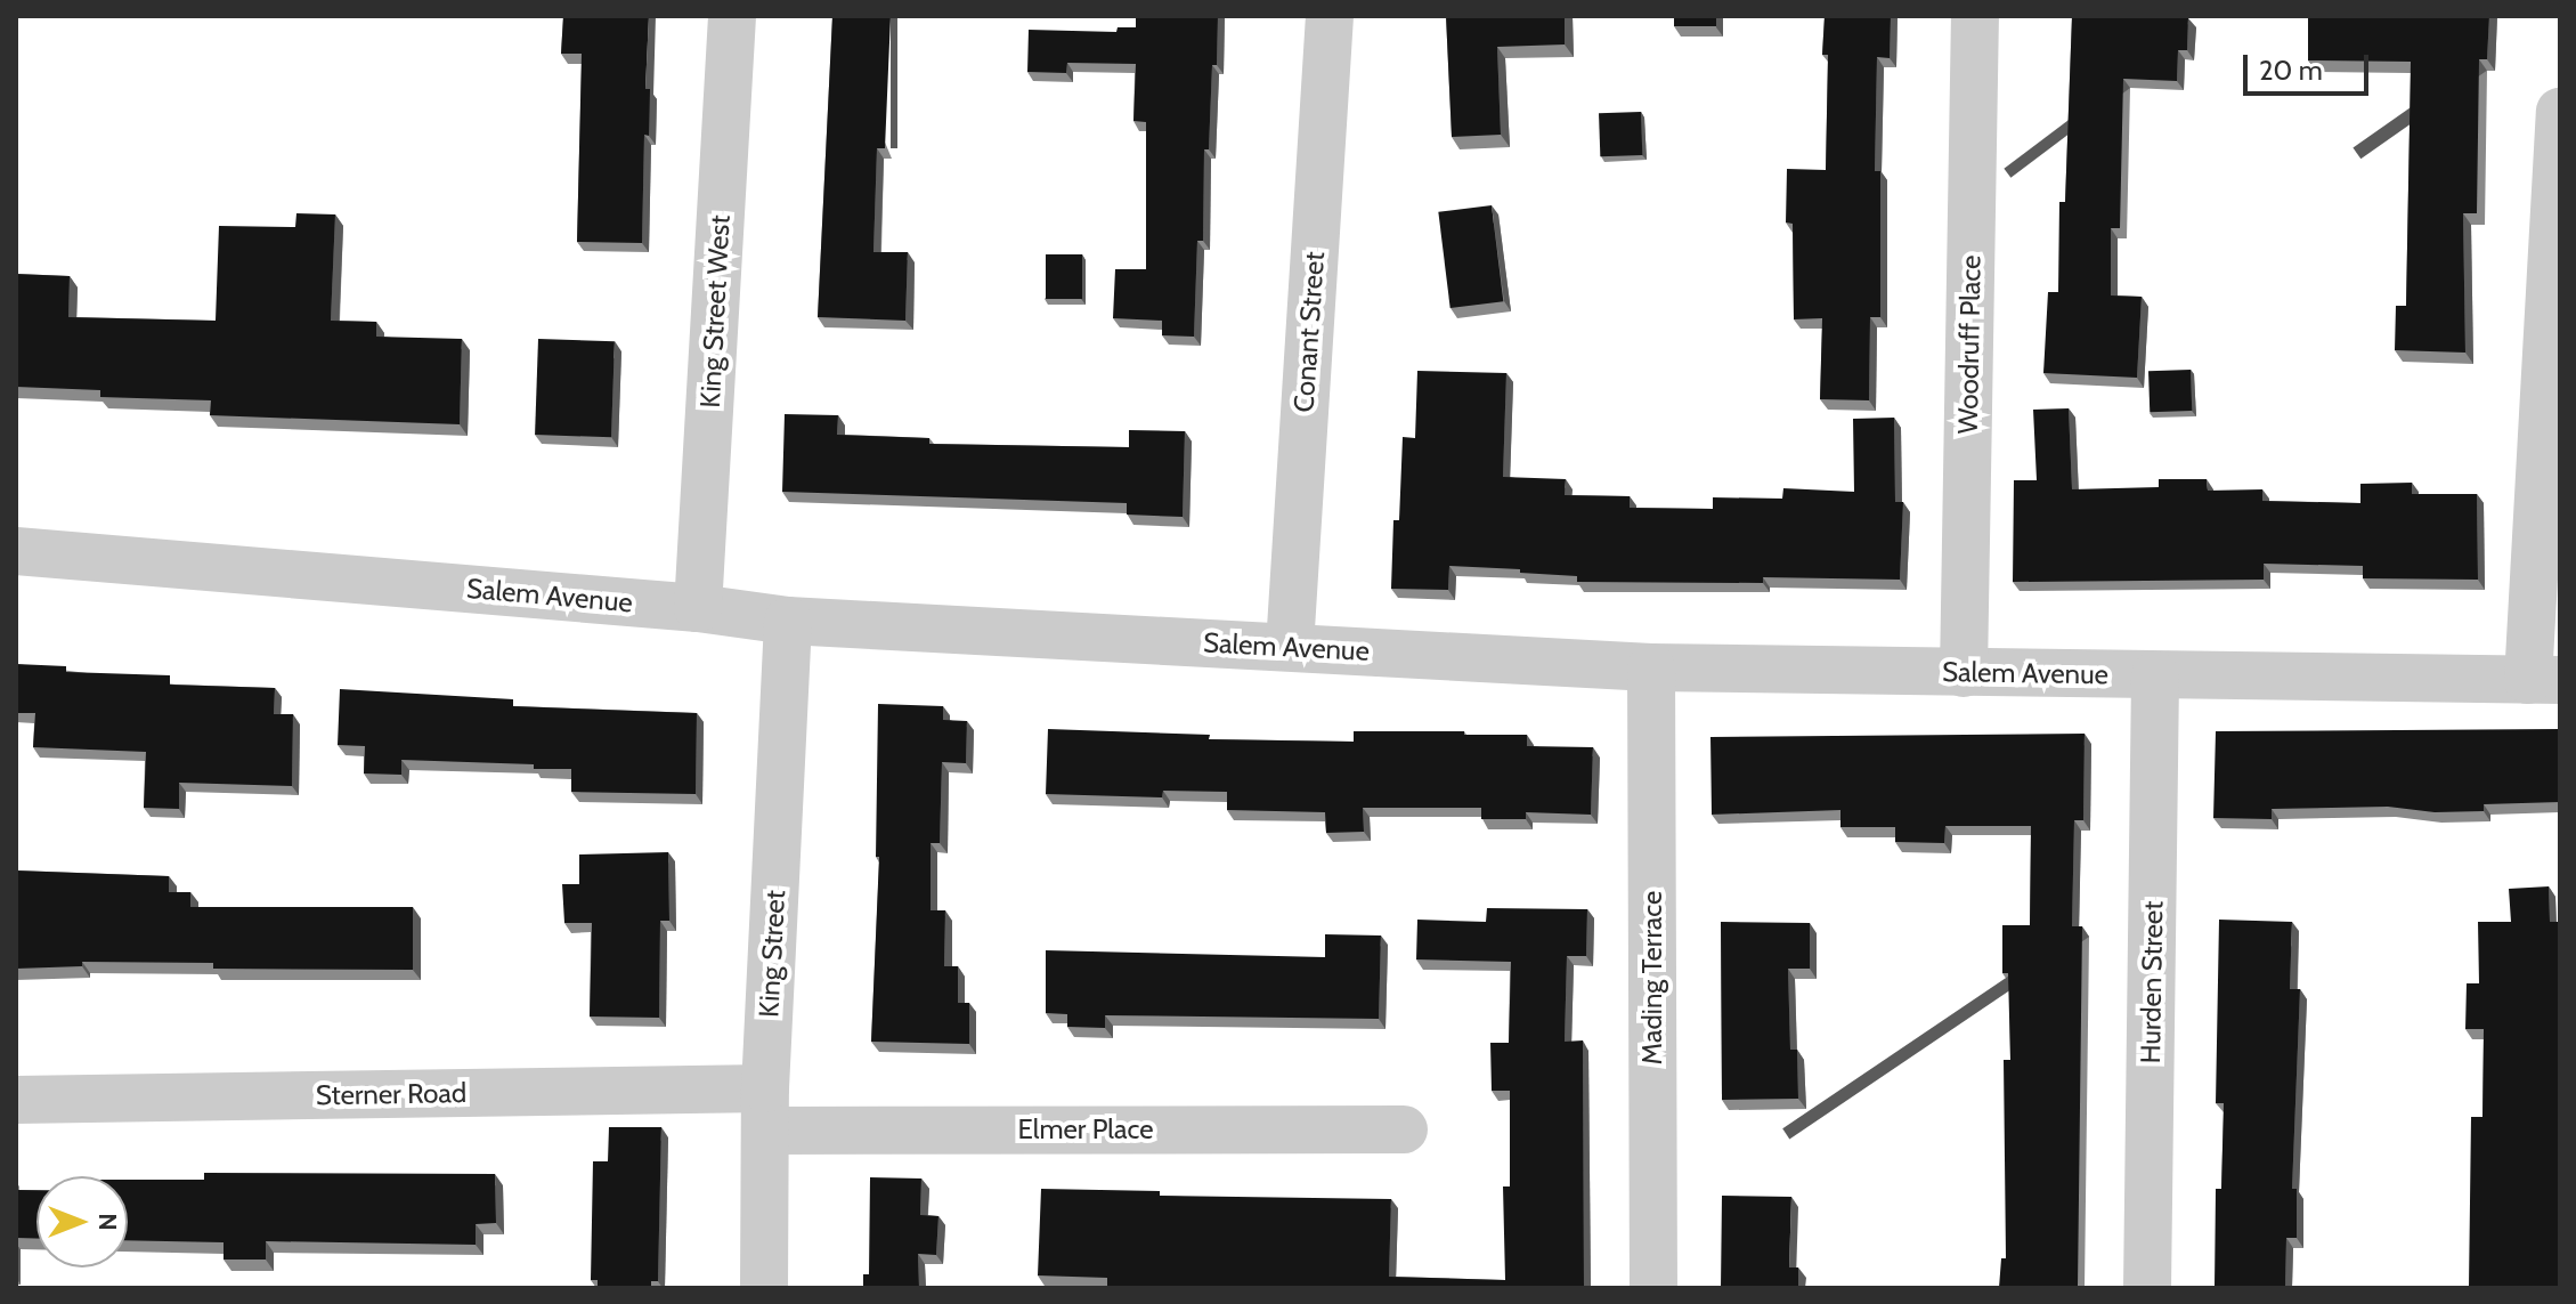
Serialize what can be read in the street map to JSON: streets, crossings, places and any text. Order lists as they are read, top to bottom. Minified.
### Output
{"streets":{"street":["King Street West","Conant Street","Woodruff Place","Salem Avenue","King Street","Mading Terrace","Hurden Street","Sterner Road","Elmer Place"]},"crossings":[["King Street West","Salem Avenue"],["Conant Street","Salem Avenue"],["Woodruff Place","Salem Avenue"],["Salem Avenue","King Street"],["Salem Avenue","Mading Terrace"],["Salem Avenue","Hurden Street"],["King Street","Sterner Road"],["King Street","Elmer Place"],["Sterner Road","Elmer Place"]],"scale_bar":"20 m","north":"right"}
